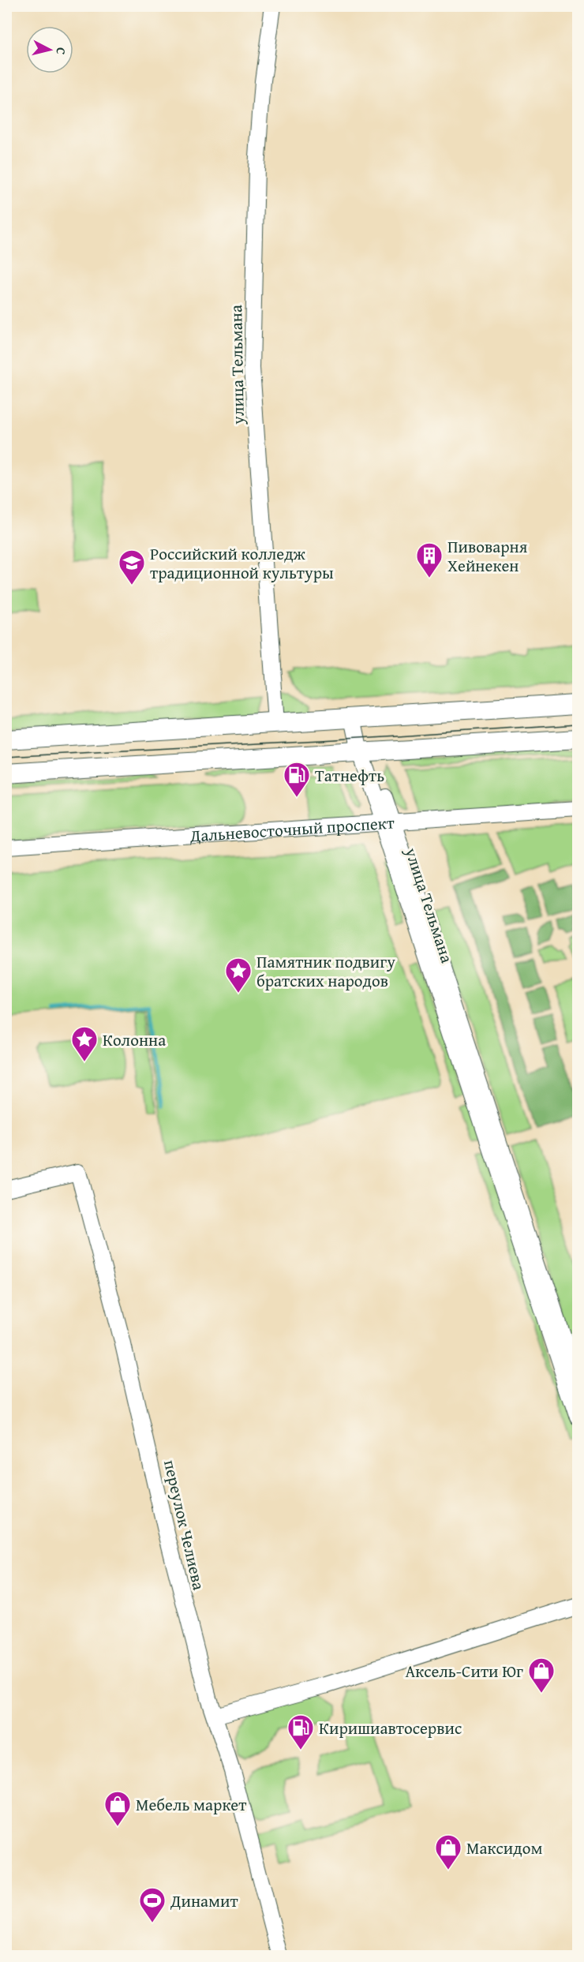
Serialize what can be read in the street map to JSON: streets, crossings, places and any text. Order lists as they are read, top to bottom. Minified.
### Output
{"streets":{"street":["улица Тельмана","Дальневосточный проспект","переулок Челиева"]},"crossings":[["улица Тельмана","Дальневосточный проспект"]],"places":{"building":["Пивоварня Хейнекен"],"school or university":["Российский колледж традиционной культуры"],"fuel station":["Татнефть","Киришиавтосервис"],"place":["Памятник подвигу братских народов","Колонна"],"shop":["Аксель-Сити Юг","Мебель маркет","Максидом"],"sports":["Динамит"]},"north":"right"}
